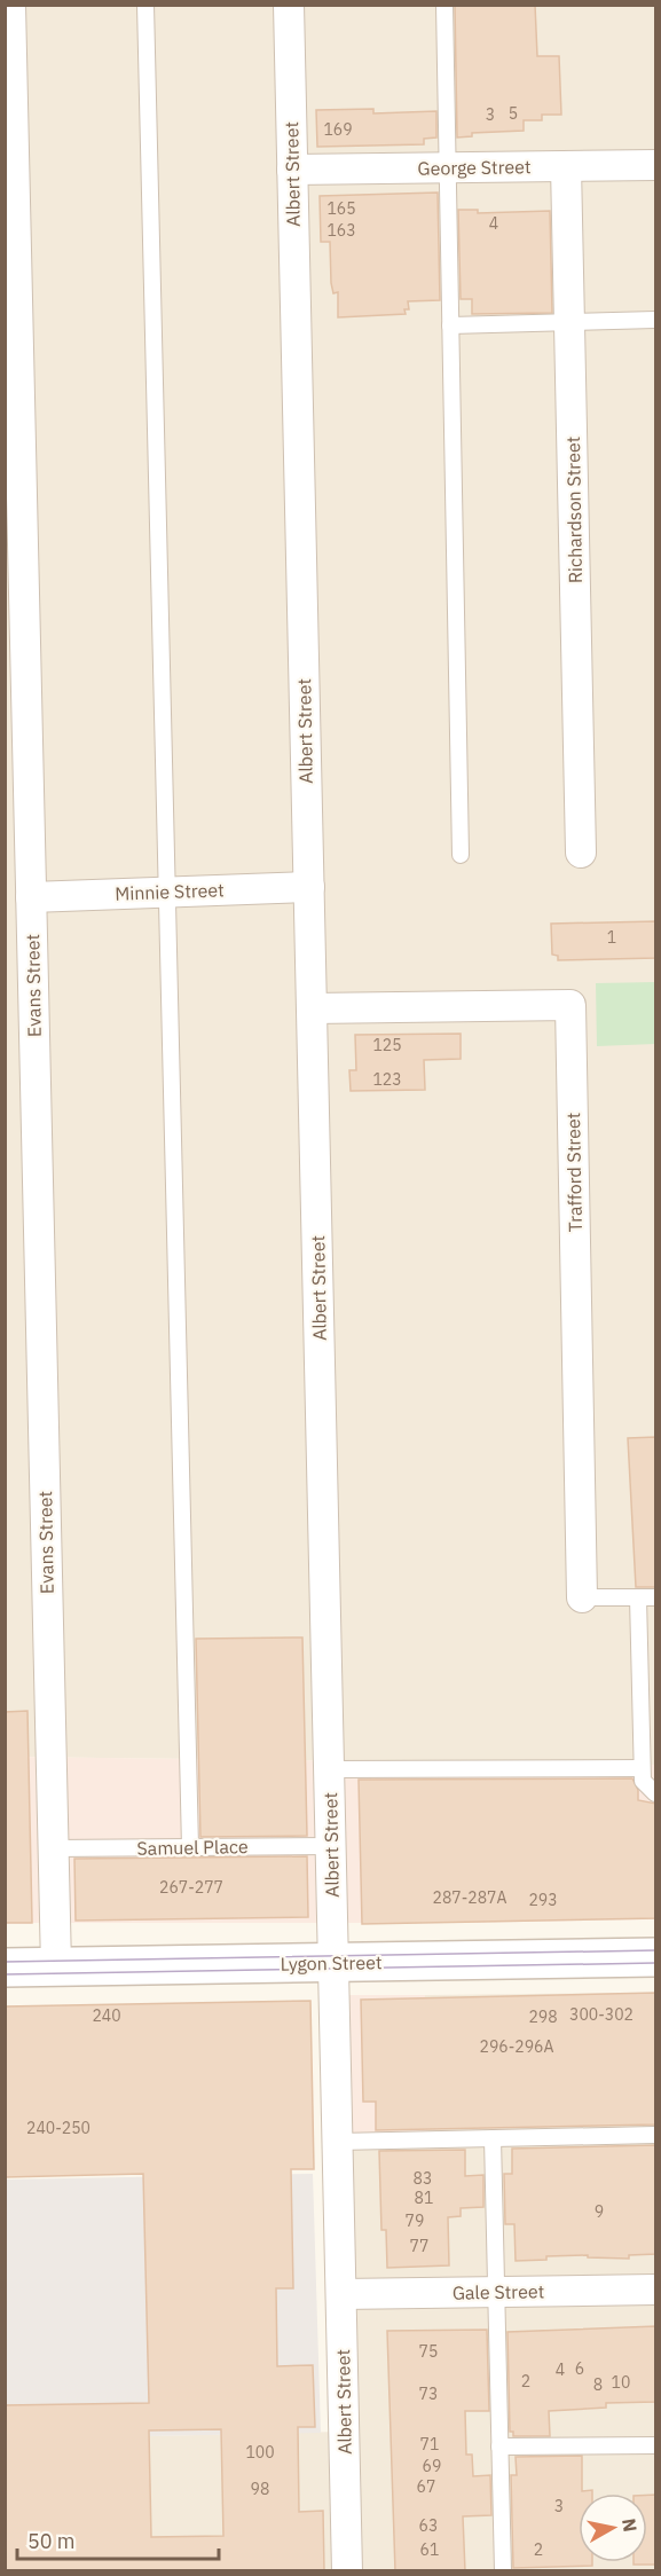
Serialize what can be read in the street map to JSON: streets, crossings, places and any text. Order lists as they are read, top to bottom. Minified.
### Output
{"streets":{"street":["George Street","Albert Street","Richardson Street","Minnie Street","Evans Street","Trafford Street","Lygon Street","Gale Street"],"lane":["Samuel Place"]},"crossings":[["George Street","Albert Street"],["George Street","Richardson Street"],["Albert Street","Minnie Street"],["Albert Street","Trafford Street"],["Albert Street","Samuel Place"],["Albert Street","Lygon Street"],["Albert Street","Gale Street"],["Minnie Street","Evans Street"],["Evans Street","Samuel Place"],["Evans Street","Lygon Street"]],"house_numbers":["5","3","169","165","4","163","1","125","123","267-277","287-287A","293","300-302","240","298","296-296A","240-250","83","81","9","79","77","75","6","4","2","10","8","73","71","100","69","67","98","3","63","61","2"],"scale_bar":"50 m","north":"right"}
